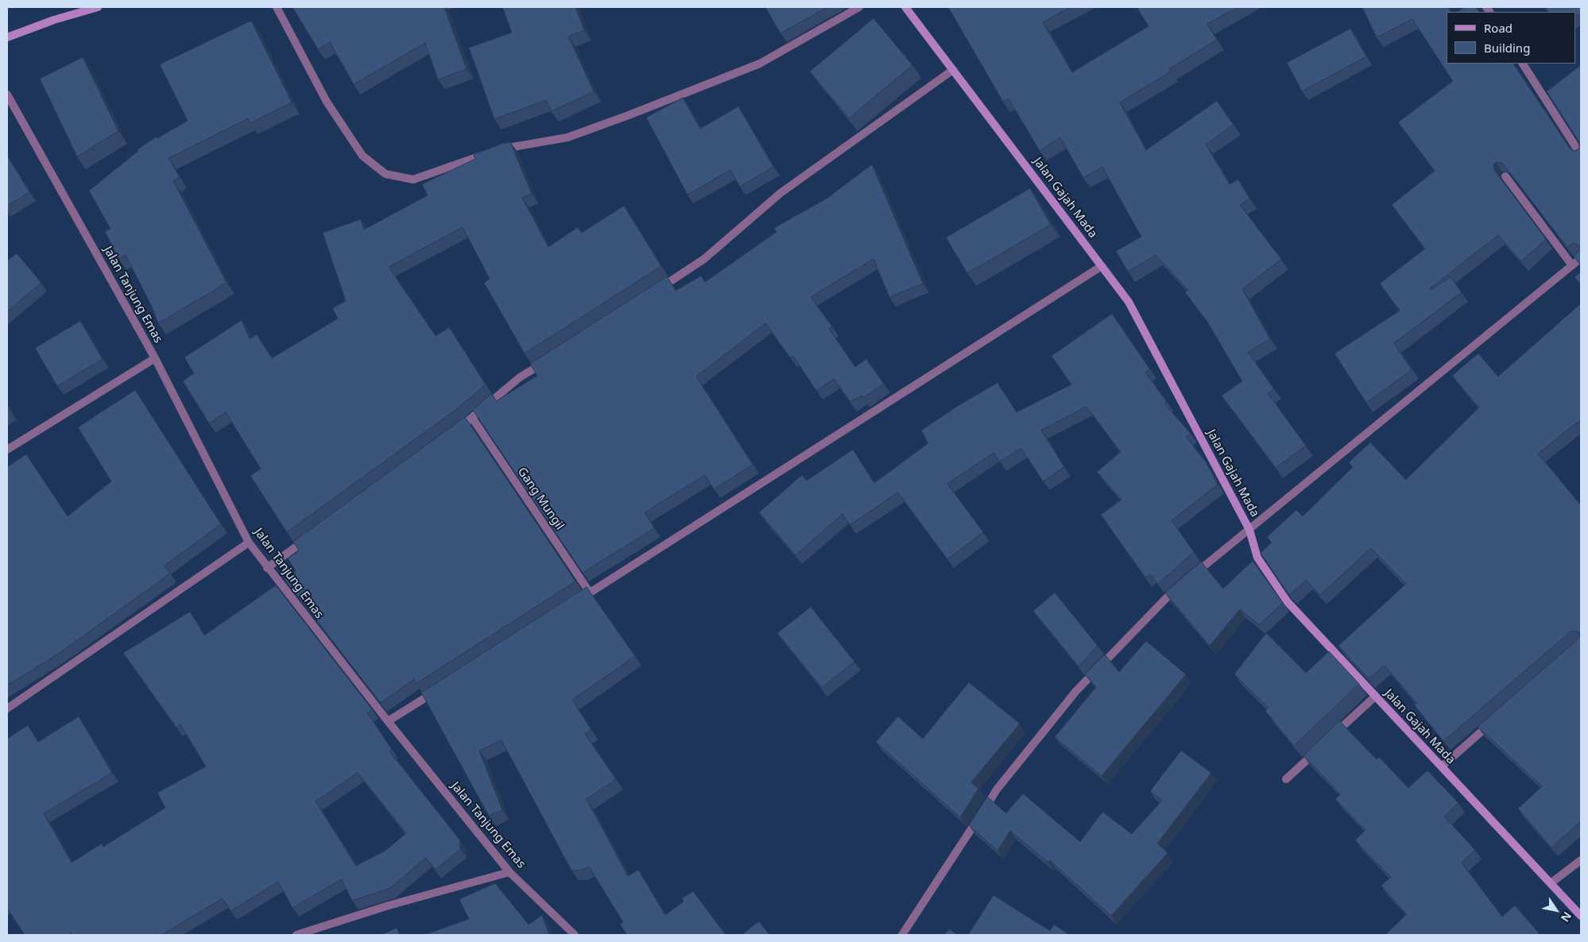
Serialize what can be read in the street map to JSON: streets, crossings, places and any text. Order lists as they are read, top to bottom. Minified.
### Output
{"streets":{"street":["Jalan Gajah Mada","Jalan Tanjung Emas","Gang Mungil"]},"legend":["Road","Building"],"north":"bottom right"}
